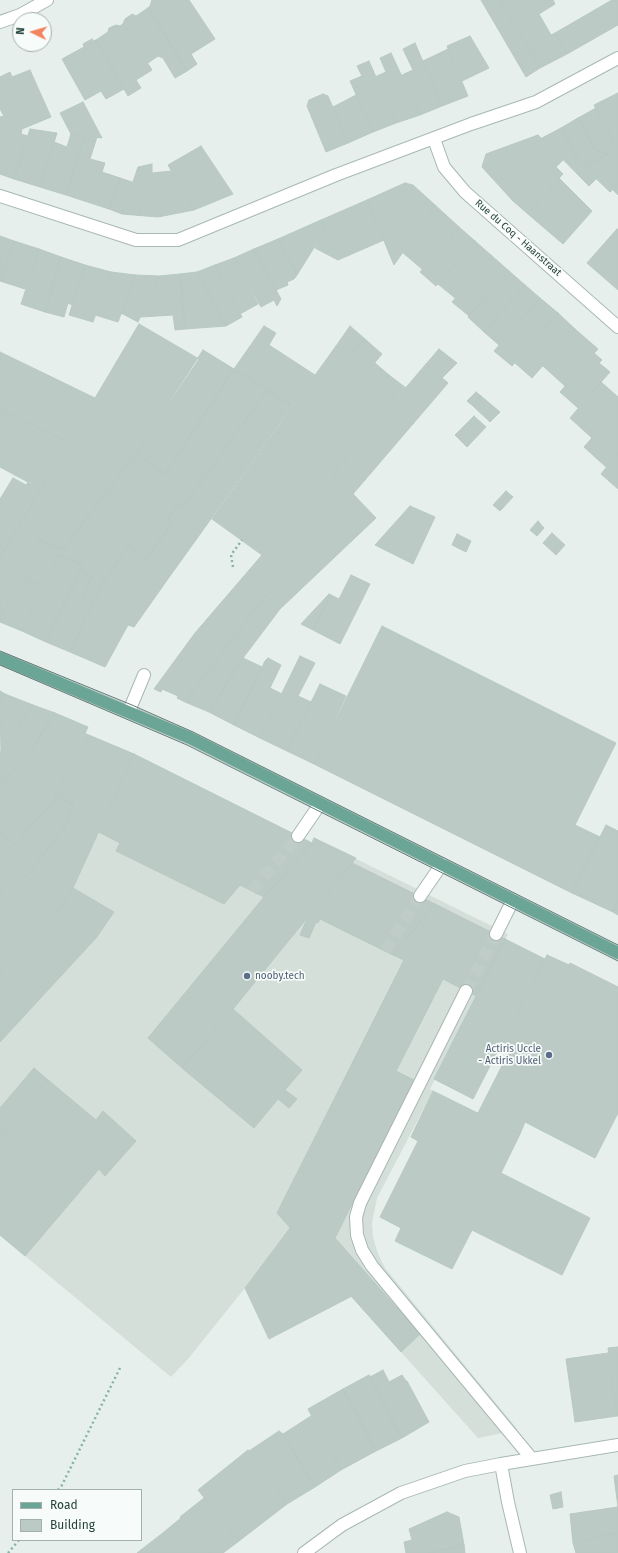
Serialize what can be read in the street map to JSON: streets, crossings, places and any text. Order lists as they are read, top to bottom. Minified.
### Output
{"streets":{"street":["Rue du Coq - Haanstraat"]},"places":["nooby.tech","Actiris Uccle - Actiris Ukkel"],"legend":["Road","Building"],"north":"left"}
